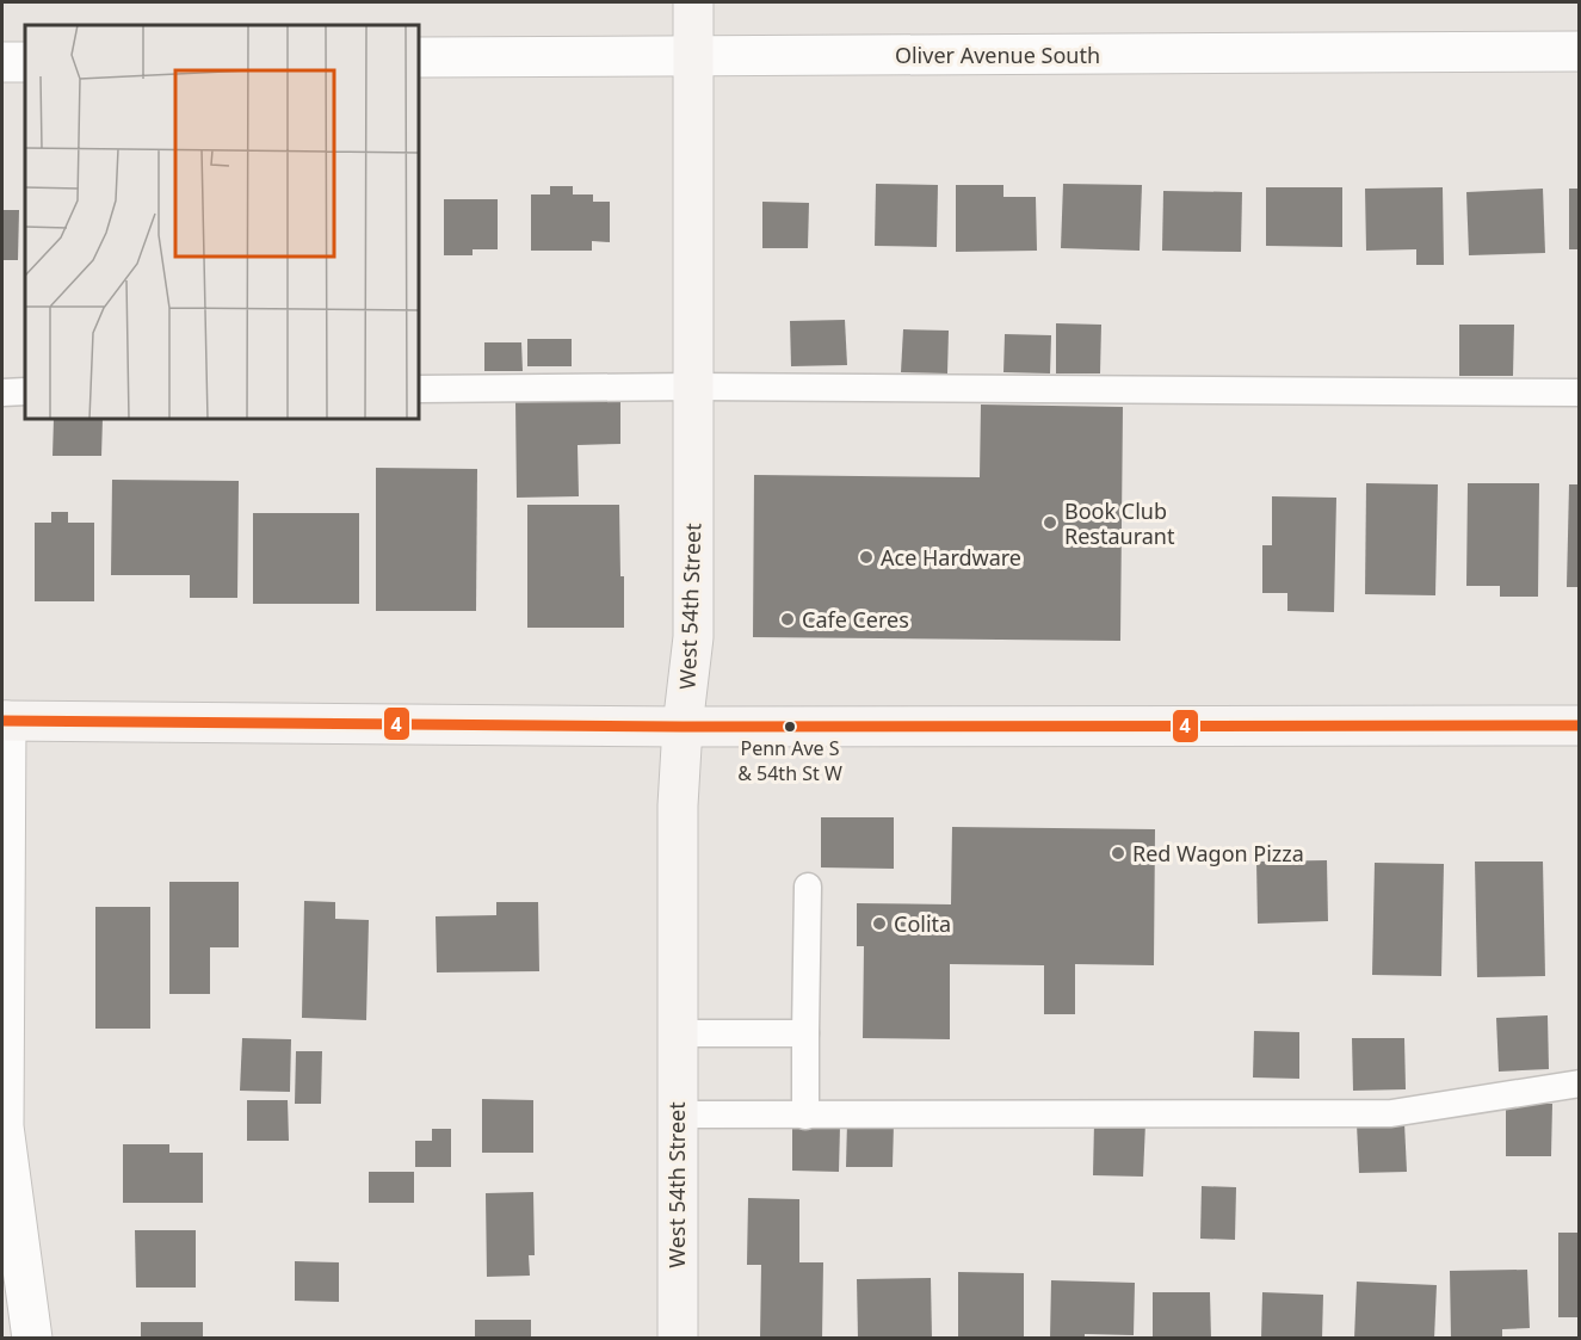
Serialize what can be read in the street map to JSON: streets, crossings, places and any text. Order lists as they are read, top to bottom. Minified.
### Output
{"streets":{"main road":["West 54th Street"],"street":["Oliver Avenue South"]},"crossings":[["Oliver Avenue South","West 54th Street"]],"places":["Book Club Restaurant","Ace Hardware","Cafe Ceres","Penn Ave S & 54th St W","Red Wagon Pizza","Colita"],"lines":["transit line 4"]}
